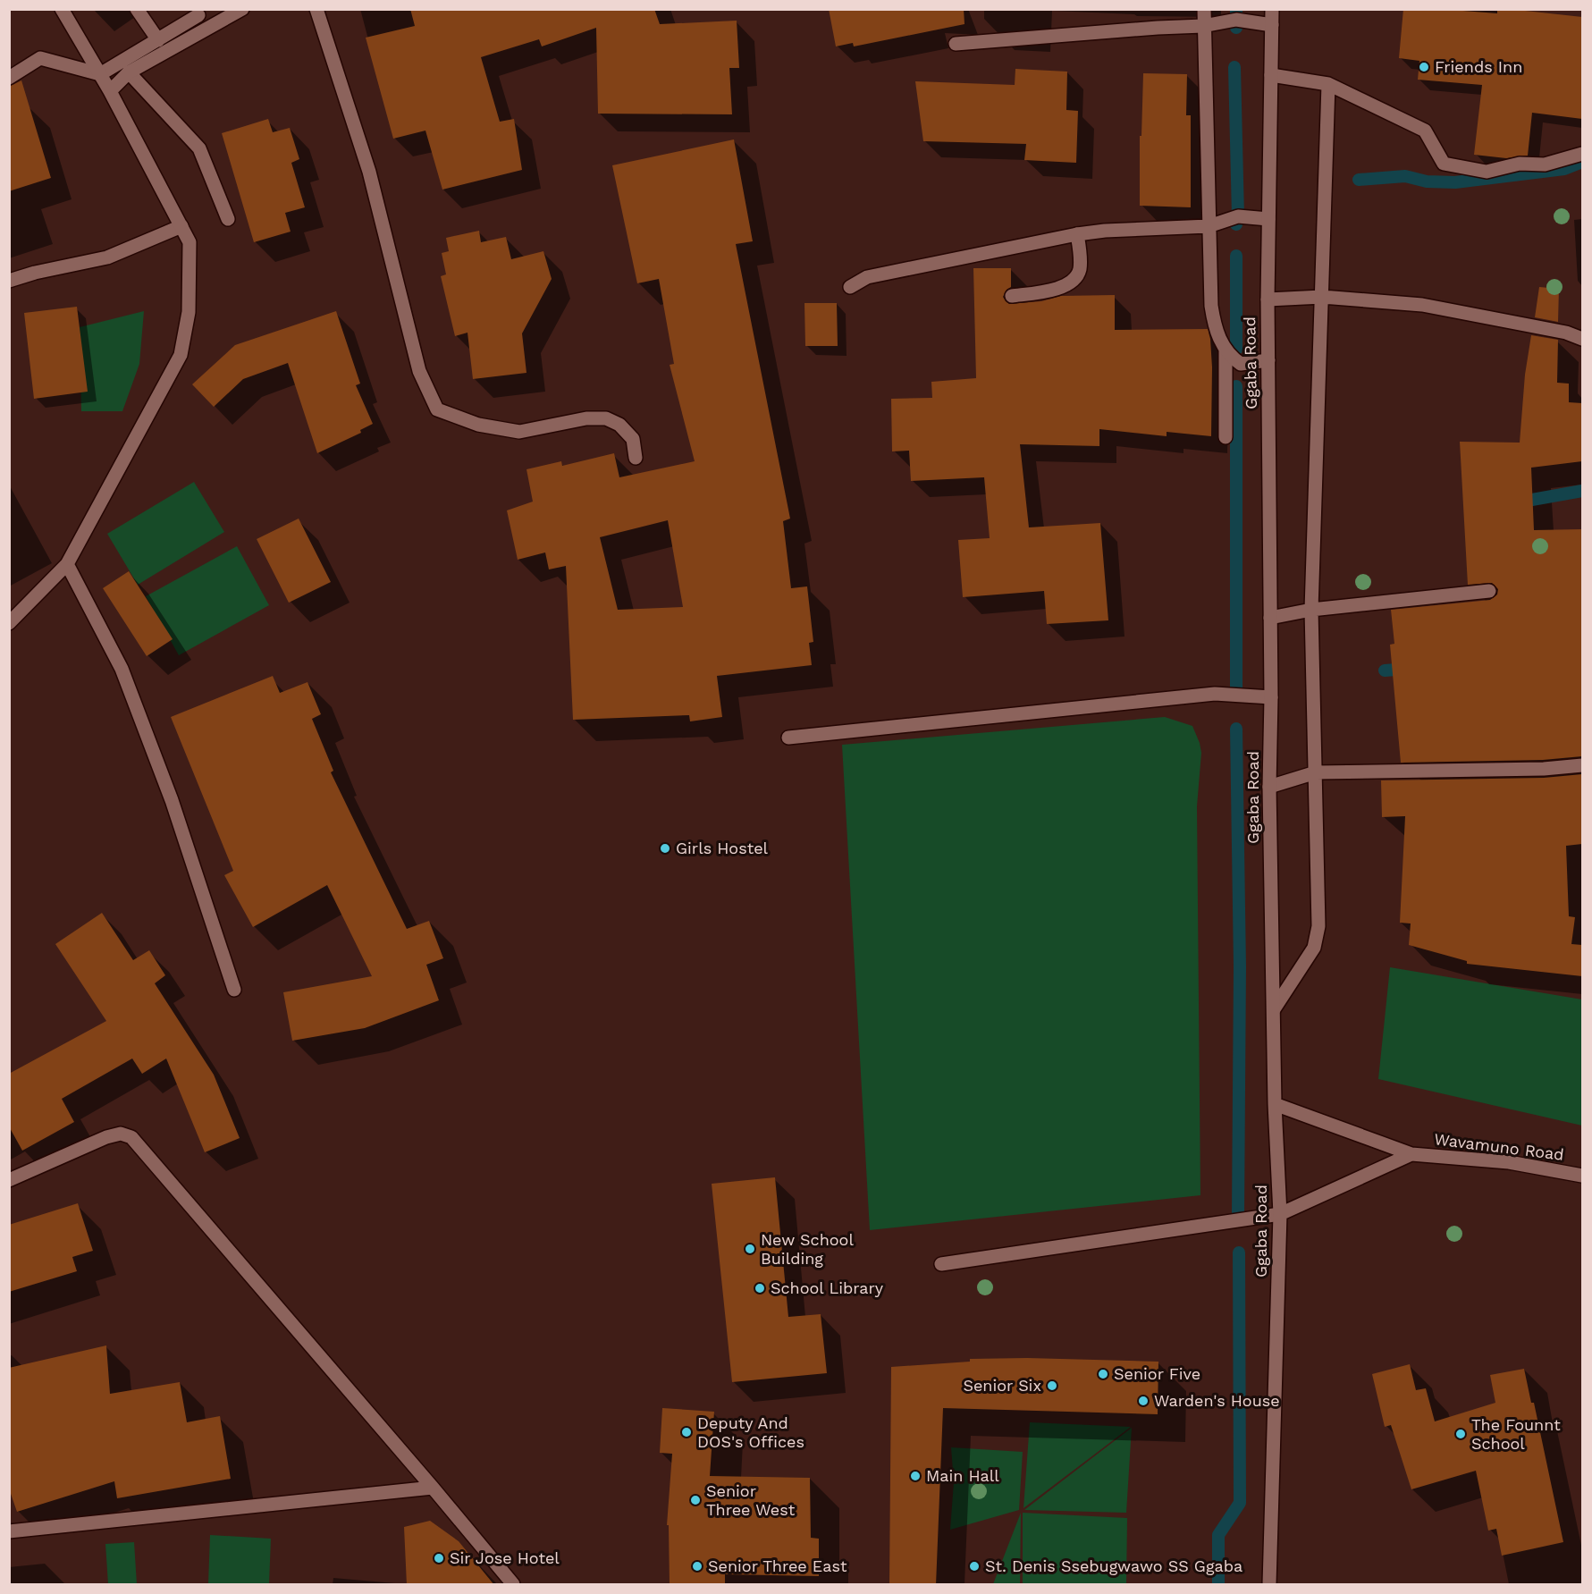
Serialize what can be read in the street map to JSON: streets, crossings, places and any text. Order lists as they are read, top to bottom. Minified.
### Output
{"streets":{"street":["Ggaba Road","Wavamuno Road"]},"crossings":[["Ggaba Road","Wavamuno Road"]],"places":["Friends Inn","Girls Hostel","New School Building","School Library","Senior Five","Senior Six","Warden's House","Deputy And DOS's Offices","The Founnt School","Main Hall","Senior Three West","Sir Jose Hotel","Senior Three East","St. Denis Ssebugwawo SS Ggaba"]}
